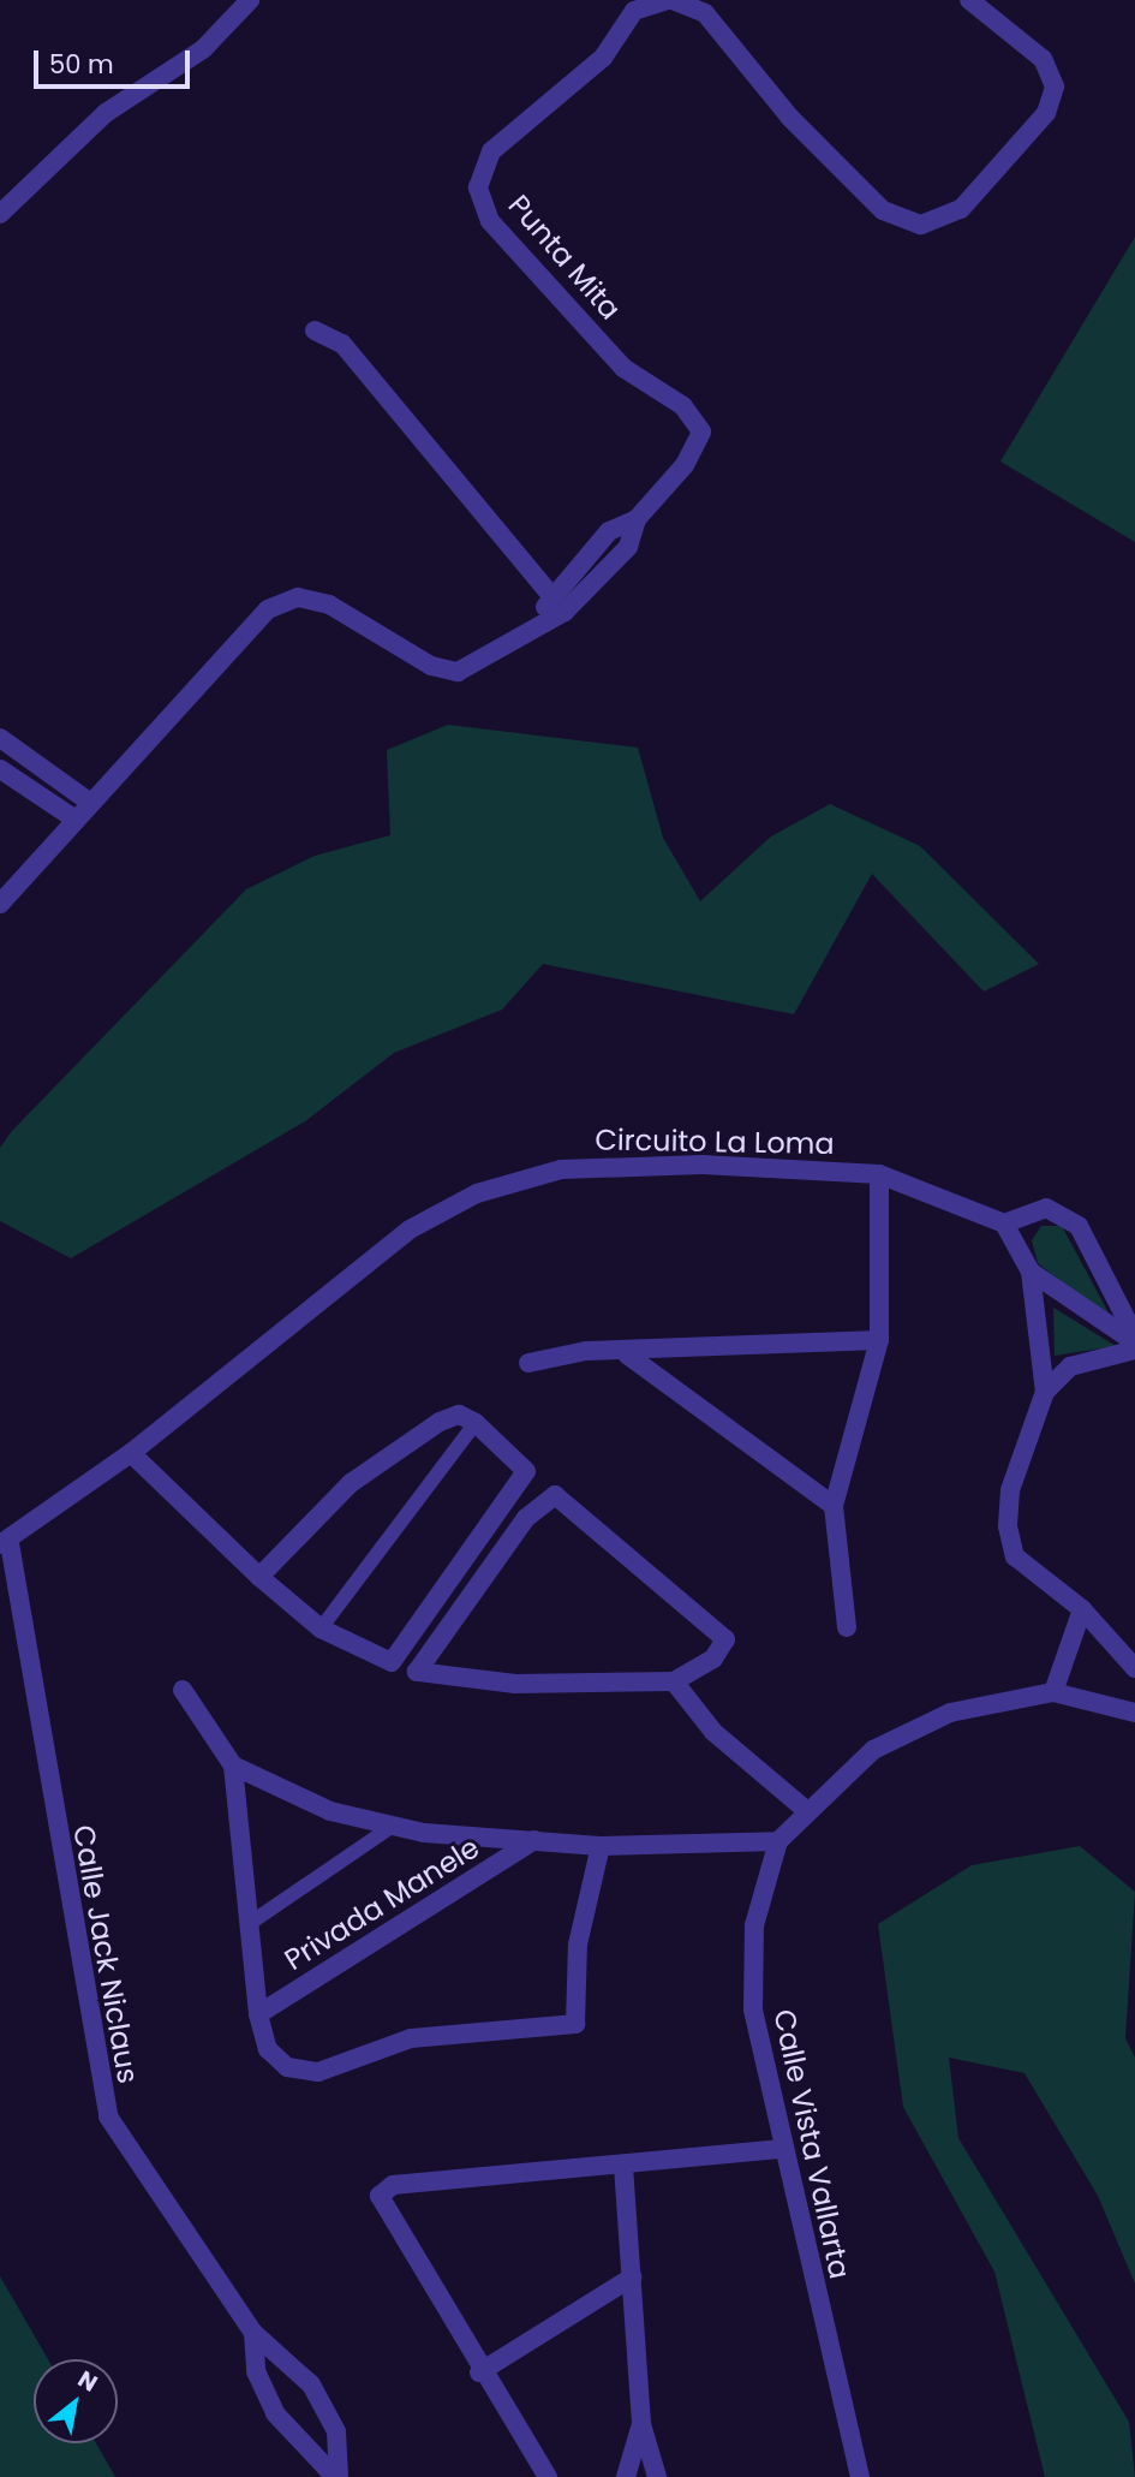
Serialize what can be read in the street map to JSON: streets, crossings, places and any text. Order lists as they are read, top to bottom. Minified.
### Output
{"streets":{"street":["Punta Mita","Circuito La Loma","Privada Manele","Calle Jack Niclaus","Calle Vista Vallarta"]},"crossings":[["Circuito La Loma","Calle Jack Niclaus"],["Privada Manele","Calle Vista Vallarta"]],"scale_bar":"50 m","north":"top right"}
